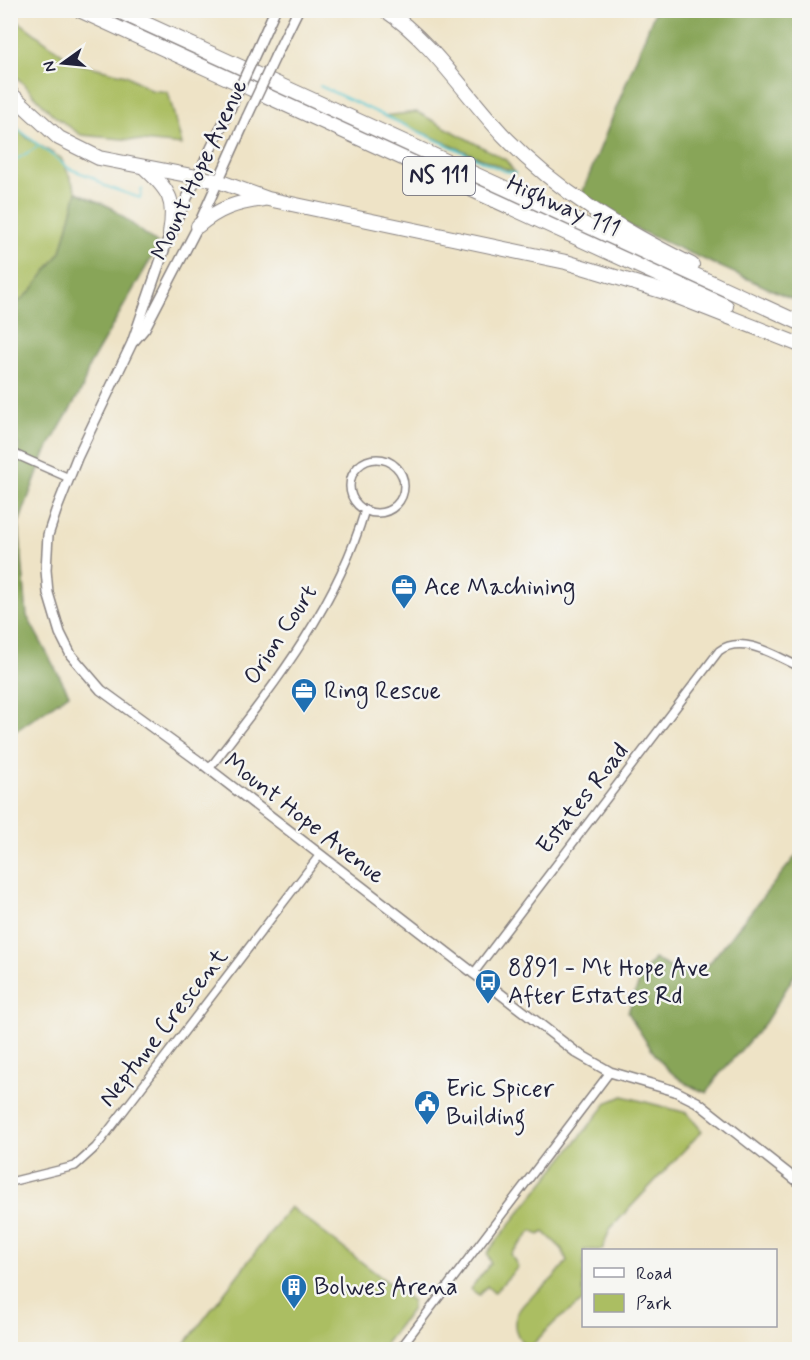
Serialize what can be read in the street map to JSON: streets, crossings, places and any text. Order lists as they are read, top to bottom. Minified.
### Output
{"streets":{"highway":["NS 111","Highway 111"],"street":["Mount Hope Avenue","Orion Court","Estates Road","Neptune Crescent"]},"crossings":[["Mount Hope Avenue","Orion Court"],["Mount Hope Avenue","Estates Road"],["Mount Hope Avenue","Neptune Crescent"]],"places":{"office":["Ace Machining","Ring Rescue"],"bus stop":["8891 - Mt Hope Ave After Estates Rd"],"public building":["Eric Spicer Building"],"building":["Bolwes Arena"]},"legend":["Road","Park"],"north":"left"}
